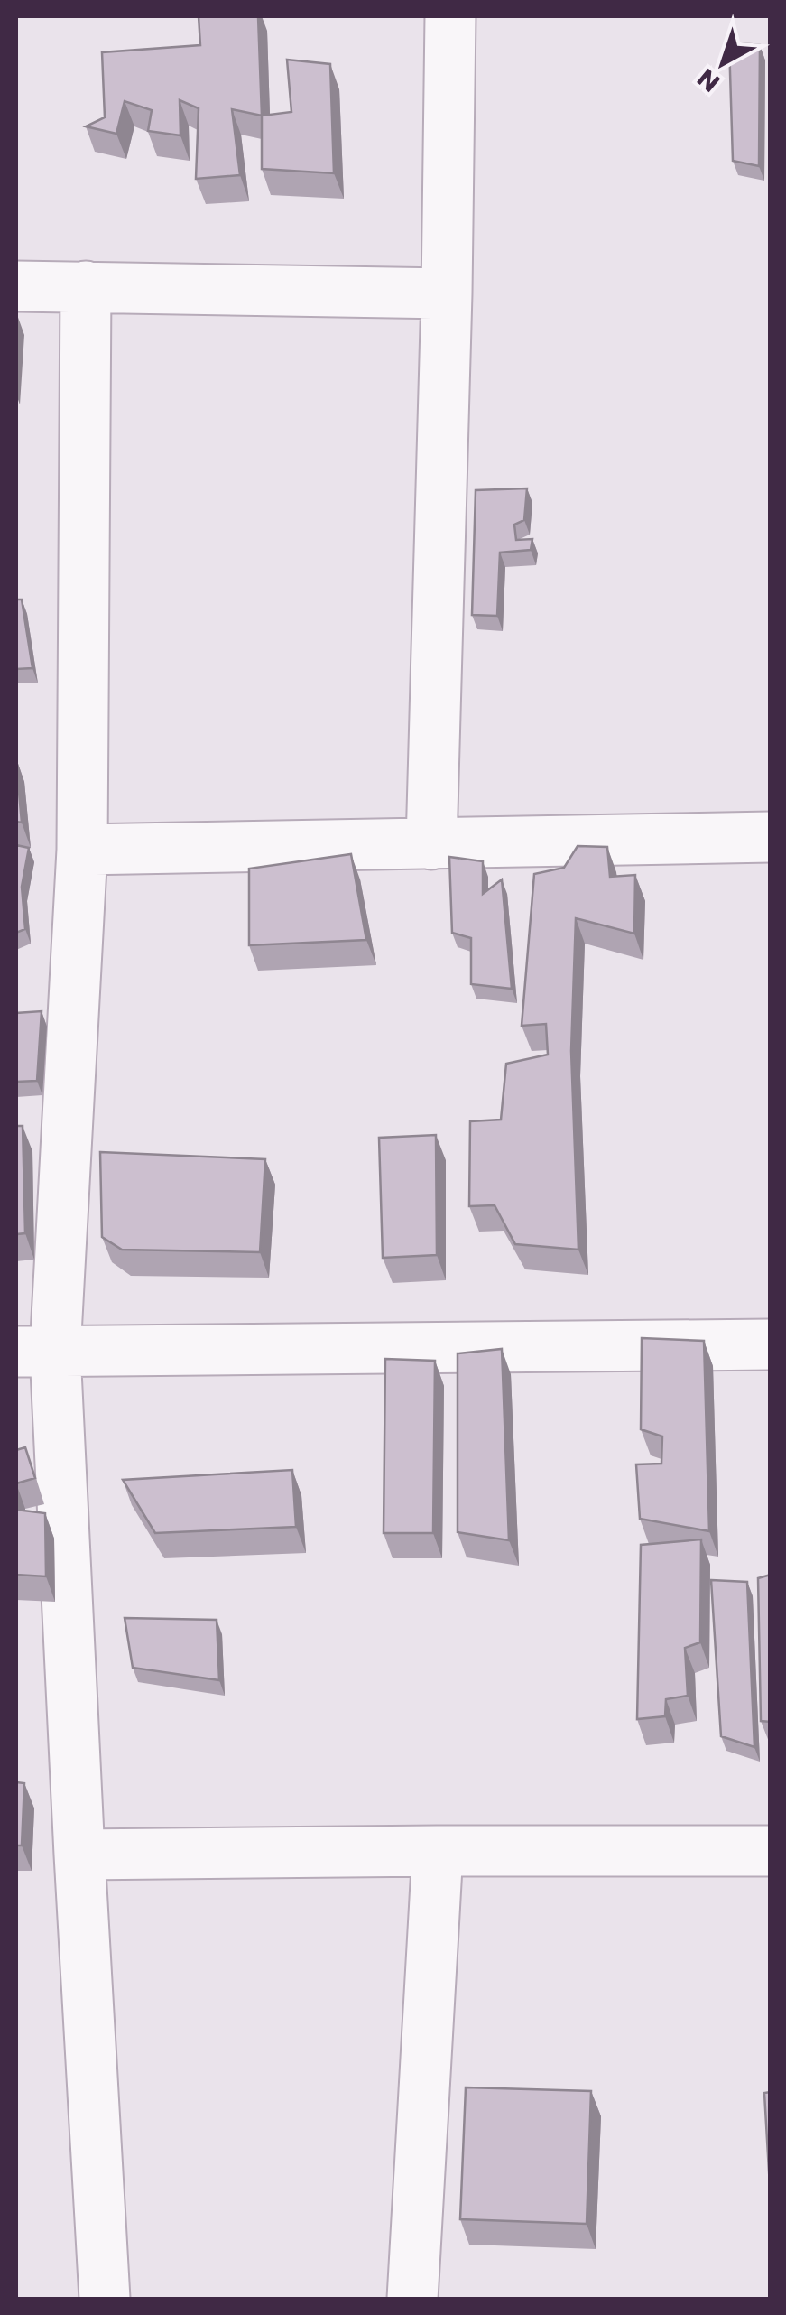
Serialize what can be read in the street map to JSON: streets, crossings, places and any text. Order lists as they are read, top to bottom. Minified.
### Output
{"north":"bottom left"}
